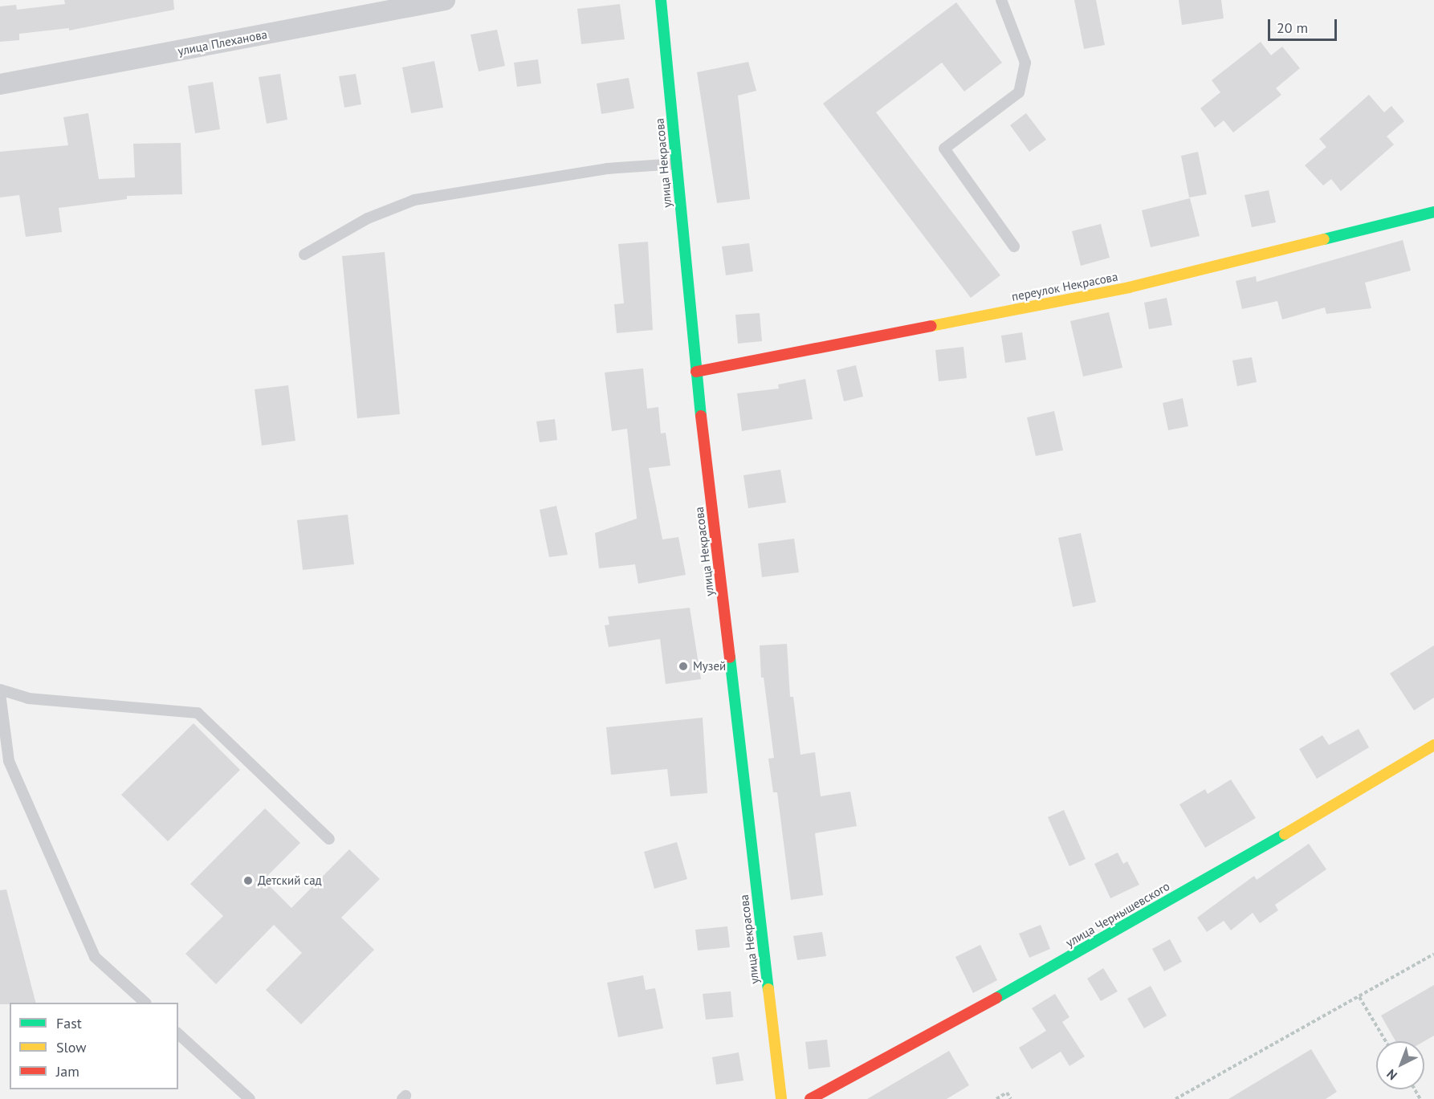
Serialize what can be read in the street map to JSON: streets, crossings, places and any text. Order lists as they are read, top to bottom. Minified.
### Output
{"streets":{"street":["улица Плеханова","улица Некрасова","переулок Некрасова","улица Чернышевского"]},"crossings":[["улица Некрасова","переулок Некрасова"]],"places":["Музей","Детский сад"],"legend":["Fast","Slow","Jam"],"scale_bar":"20 m","north":"bottom left"}
